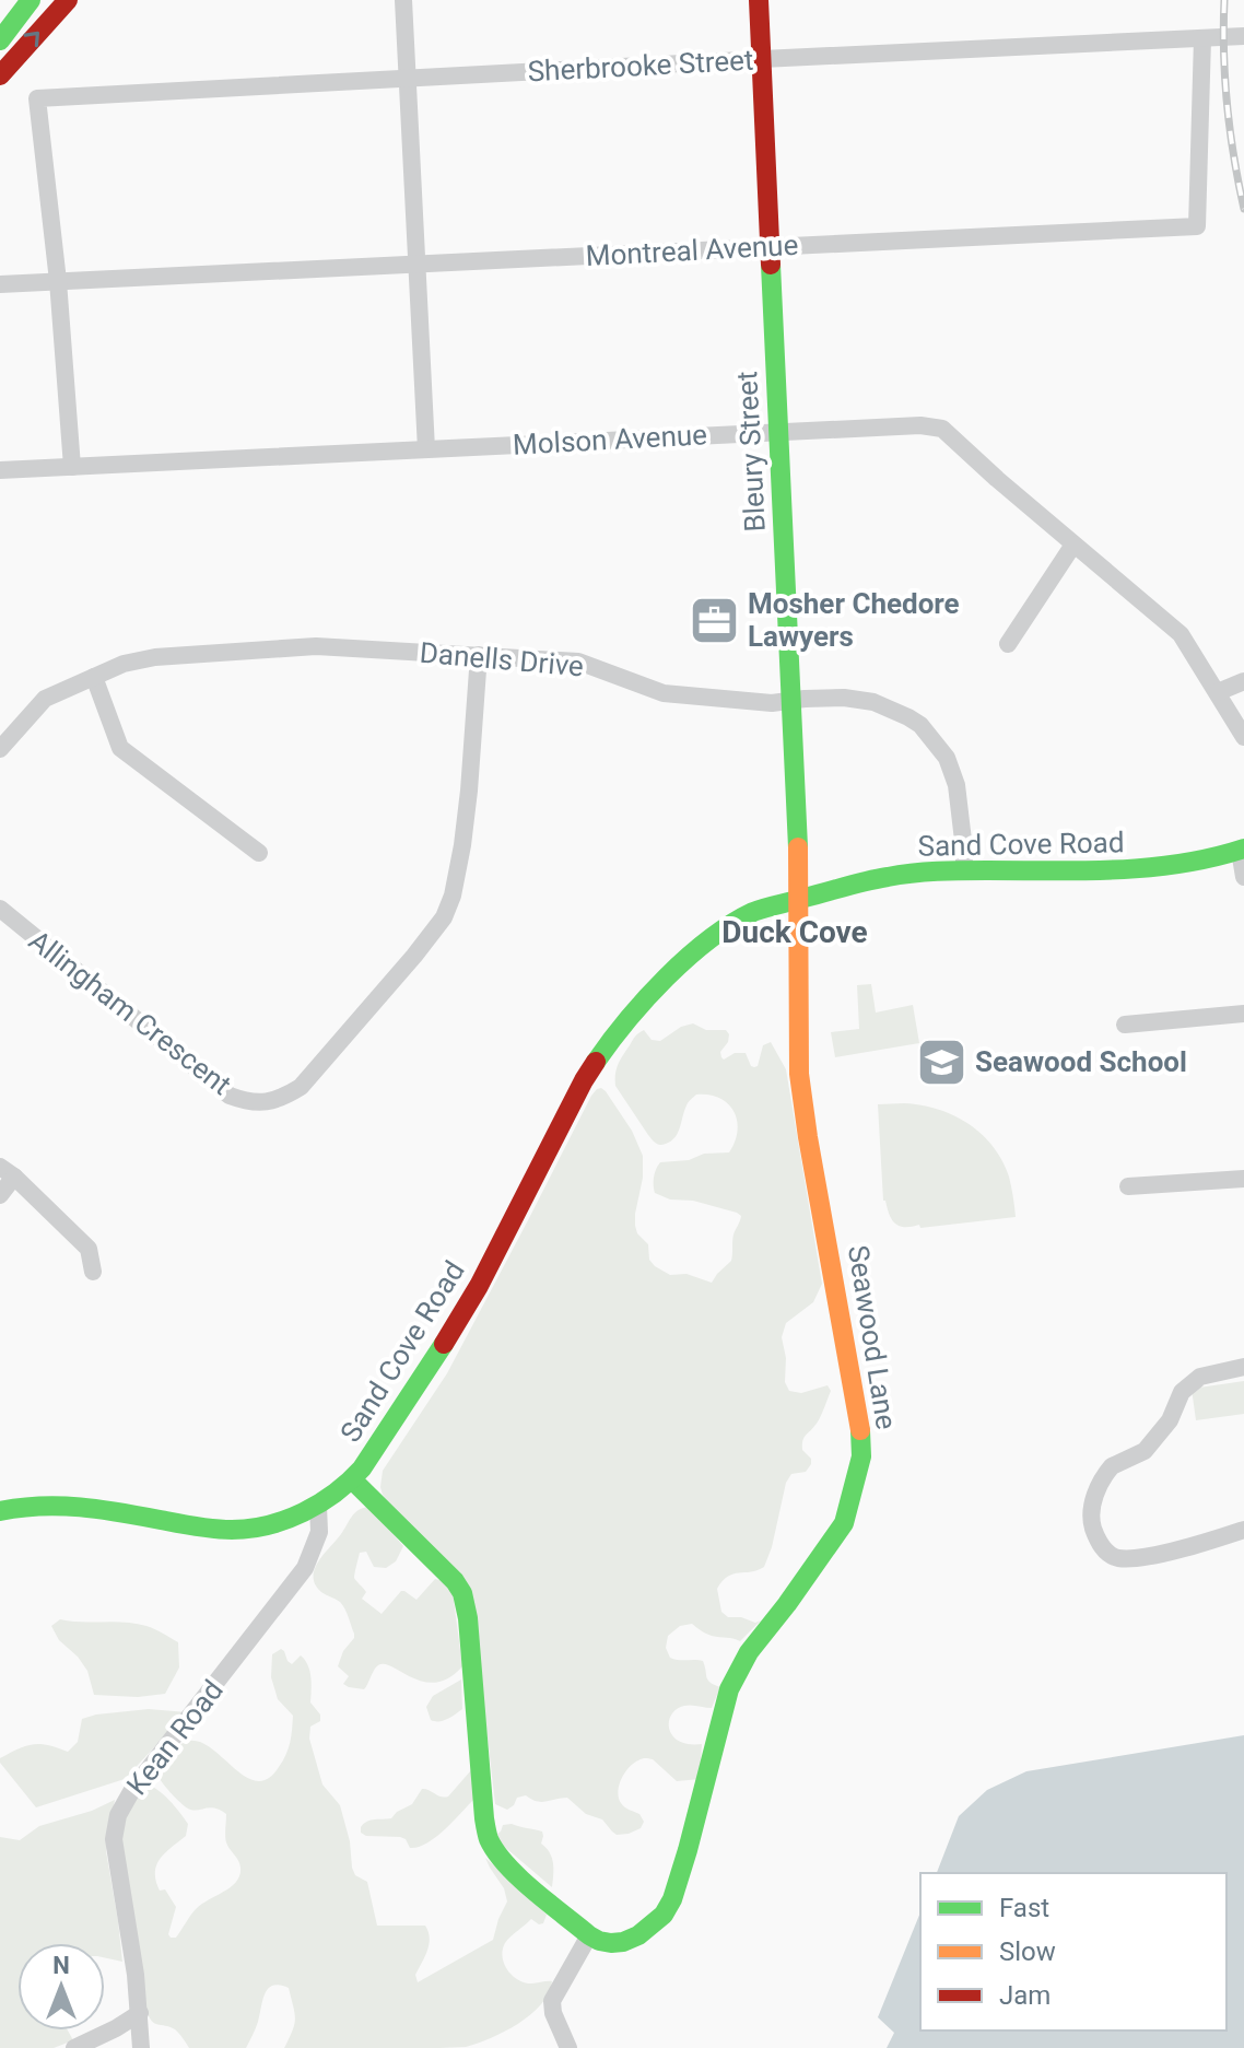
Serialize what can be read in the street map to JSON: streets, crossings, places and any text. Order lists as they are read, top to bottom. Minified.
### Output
{"streets":{"main road":["Bleury Street","Sand Cove Road","Seawood Lane"],"street":["Sherbrooke Street","Montreal Avenue","Molson Avenue","Danells Drive","Allingham Crescent","Kean Road"]},"crossings":[["Sherbrooke Street","Montreal Avenue"],["Sherbrooke Street","Bleury Street"],["Montreal Avenue","Bleury Street"],["Molson Avenue","Bleury Street"],["Bleury Street","Danells Drive"],["Bleury Street","Sand Cove Road"],["Bleury Street","Seawood Lane"],["Danells Drive","Sand Cove Road"],["Danells Drive","Allingham Crescent"],["Sand Cove Road","Seawood Lane"],["Sand Cove Road","Kean Road"]],"districts":["Duck Cove"],"places":{"office":["Mosher Chedore Lawyers"],"school or university":["Seawood School"]},"legend":["Fast","Slow","Jam"],"north":"top"}
